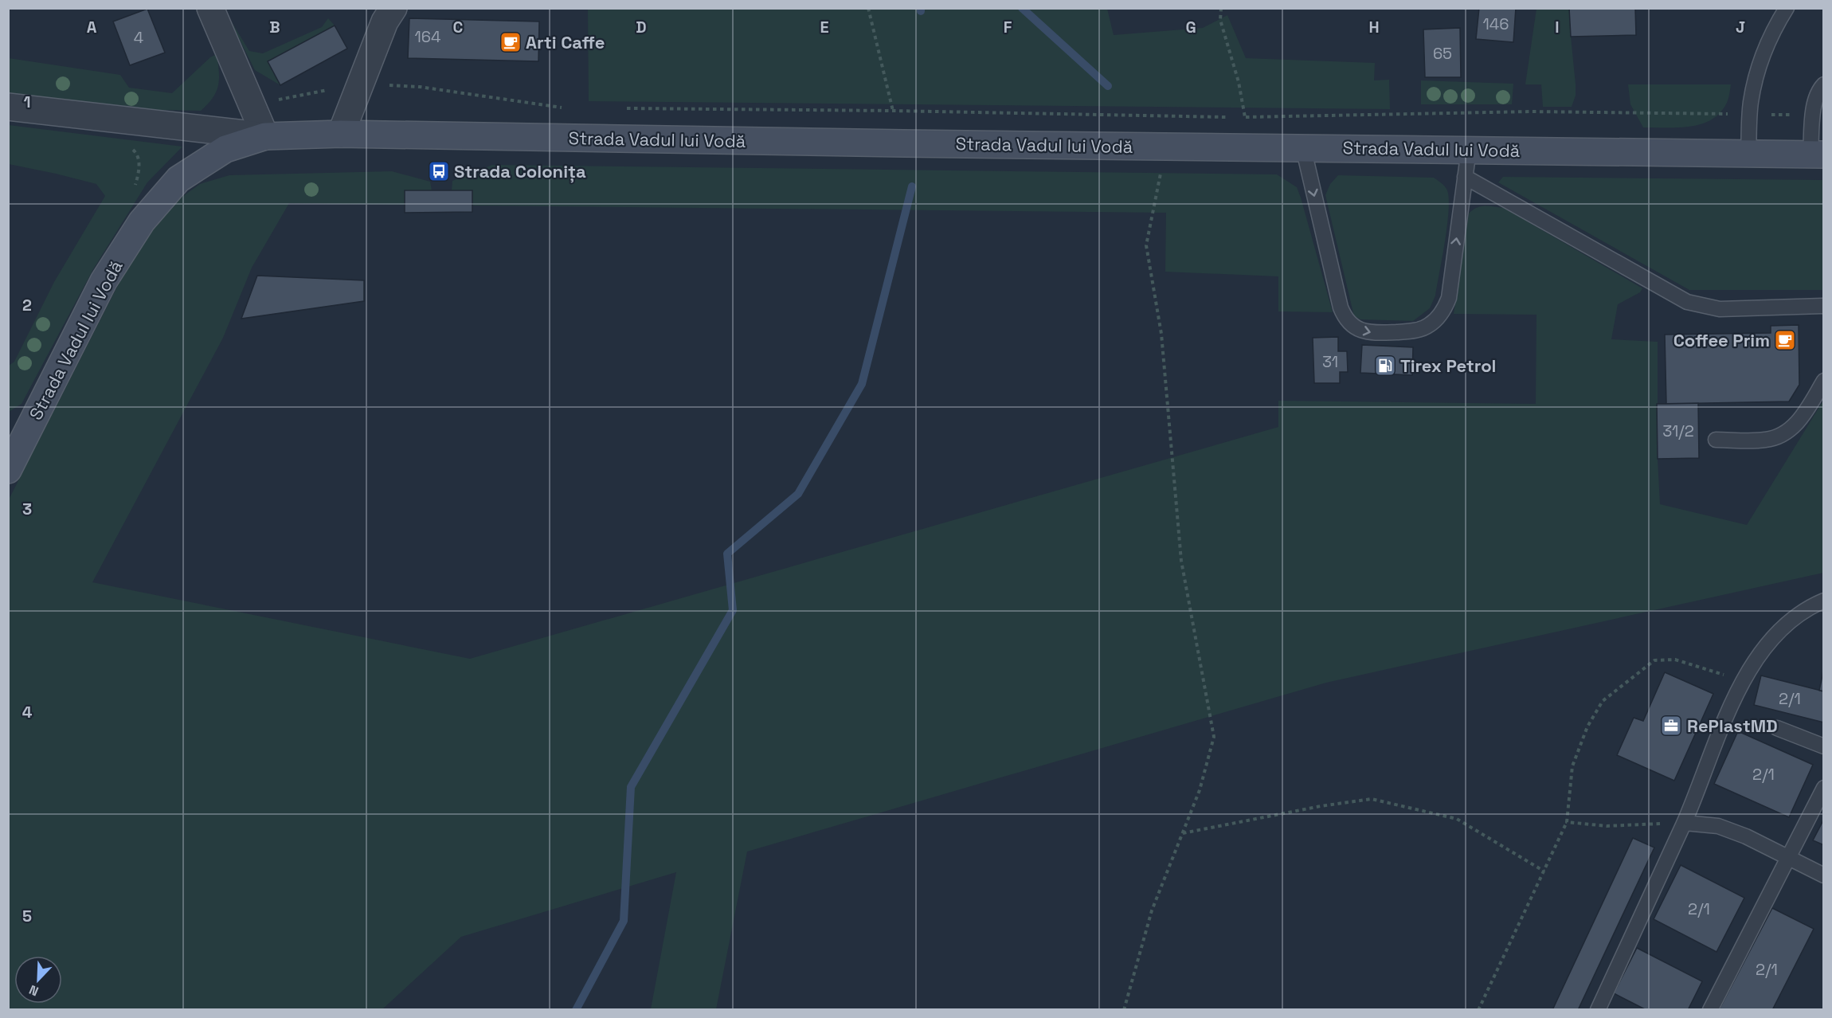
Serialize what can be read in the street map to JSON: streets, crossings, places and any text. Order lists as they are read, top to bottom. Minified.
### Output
{"streets":{"main road":["Strada Vadul lui Vodă"]},"places":{"cafe":["Arti Caffe","Coffee Prim"],"bus stop":["Strada Colonița"],"fuel station":["Tirex Petrol"],"office":["RePlastMD"]},"house_numbers":["146","164","4","65","31","31/2","2/1","2/1","2/1","2/1"],"north":"bottom left","grid":{"columns":["A","B","C","D","E","F","G","H","I","J"],"rows":["1","2","3","4","5"]}}
